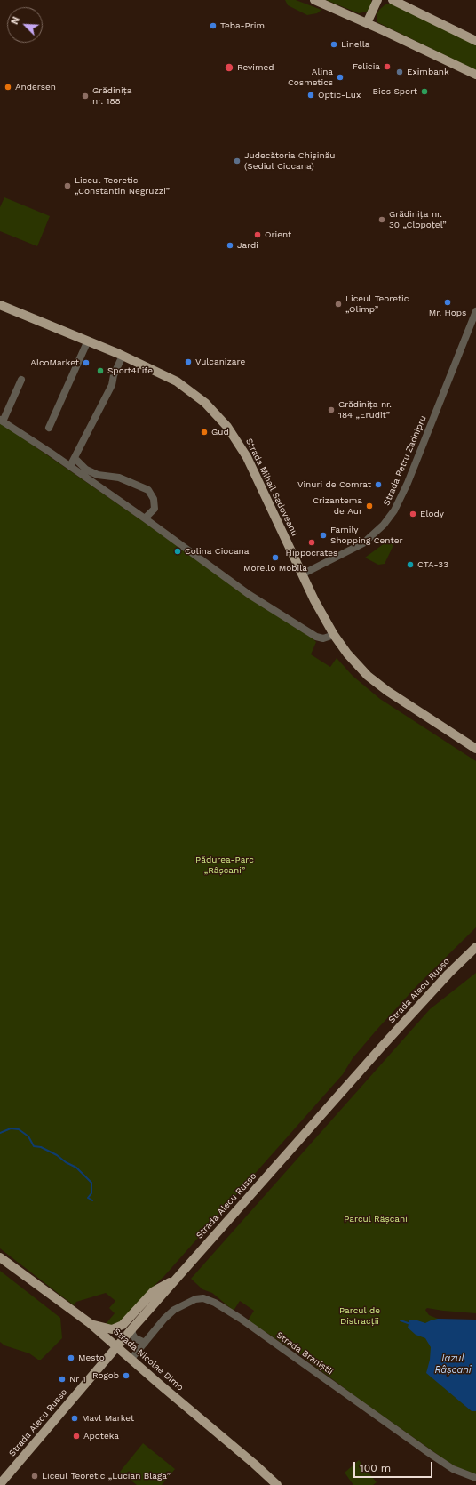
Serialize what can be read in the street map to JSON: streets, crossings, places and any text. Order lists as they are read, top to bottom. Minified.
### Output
{"streets":{"main road":["Strada Mihail Sadoveanu","Strada Alecu Russo","Strada Nicolae Dimo"],"street":["Strada Petru Zadnipru","Strada Braniștii"]},"crossings":[["Strada Petru Zadnipru","Strada Mihail Sadoveanu"],["Strada Alecu Russo","Strada Nicolae Dimo"],["Strada Braniștii","Strada Nicolae Dimo"]],"water":["Iazul Râșcani"],"parks":["Pădurea-Parc „Râșcani”","Parcul Râșcani","Parcul de Distracții"],"places":["Teba-Prim","Linella","Felicia","Revimed","Eximbank","Alina Cosmetics","Andersen","Bios Sport","Optic-Lux","Grădinița nr. 188","Judecătoria Chișinău (Sediul Ciocana)","Liceul Teoretic „Constantin Negruzzi”","Grădinița nr. 30 „Clopoțel”","Orient","Jardi","Mr. Hops","Liceul Teoretic „Olimp”","Vulcanizare","AlcoMarket","Sport4Life","Grădinița nr. 184 „Erudit”","Gud","Vinuri de Comrat","Crizantema de Aur","Elody","Family Shopping Center","Hippocrates","Colina Ciocana","Morello Mobila","CTA-33","Mesto","Rogob","Nr 1","Mavl Market","Apoteka","Liceul Teoretic „Lucian Blaga”"],"scale_bar":"100 m","north":"top left"}
